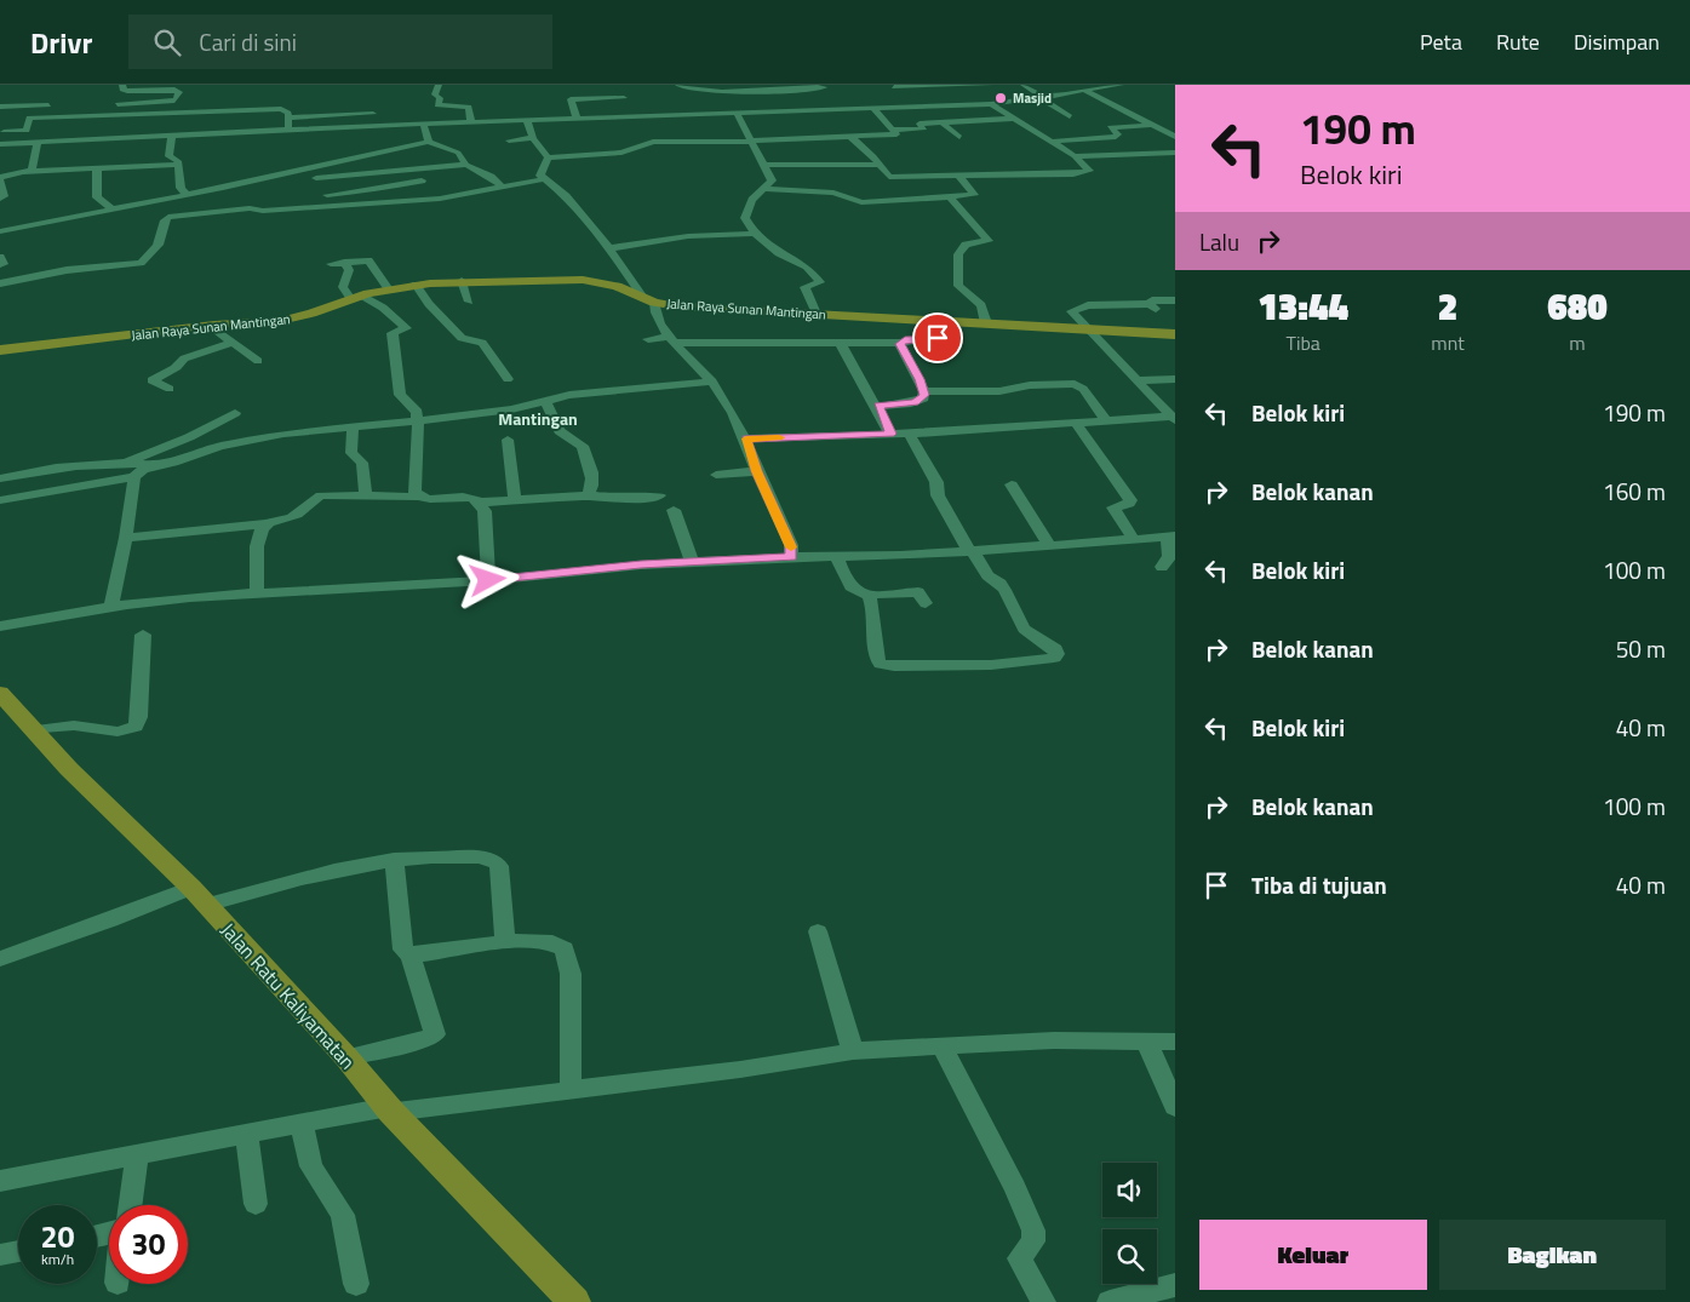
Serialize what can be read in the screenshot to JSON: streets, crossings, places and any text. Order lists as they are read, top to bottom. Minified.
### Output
{"streets":{"main road":["Jalan Raya Sunan Mantingan","Jalan Ratu Kaliyamatan"]},"districts":["Mantingan"],"places":["Masjid"],"page":{"header":"Drivr","search":"Cari di sini","nav":["Peta","Rute","Disimpan"],"turn":["190 m","Belok kiri"],"then":"Lalu","eta":["13:44","Tiba","2","mnt","680","m"],"list":[{"name":"Belok kiri","value":"190 m"},{"name":"Belok kanan","value":"160 m"},{"name":"Belok kiri","value":"100 m"},{"name":"Belok kanan","value":"50 m"},{"name":"Belok kiri","value":"40 m"},{"name":"Belok kanan","value":"100 m"},{"name":"Tiba di tujuan","value":"40 m"}],"speed":"20 km/h","limit":"30","buttons":["Keluar","Bagikan"]}}
